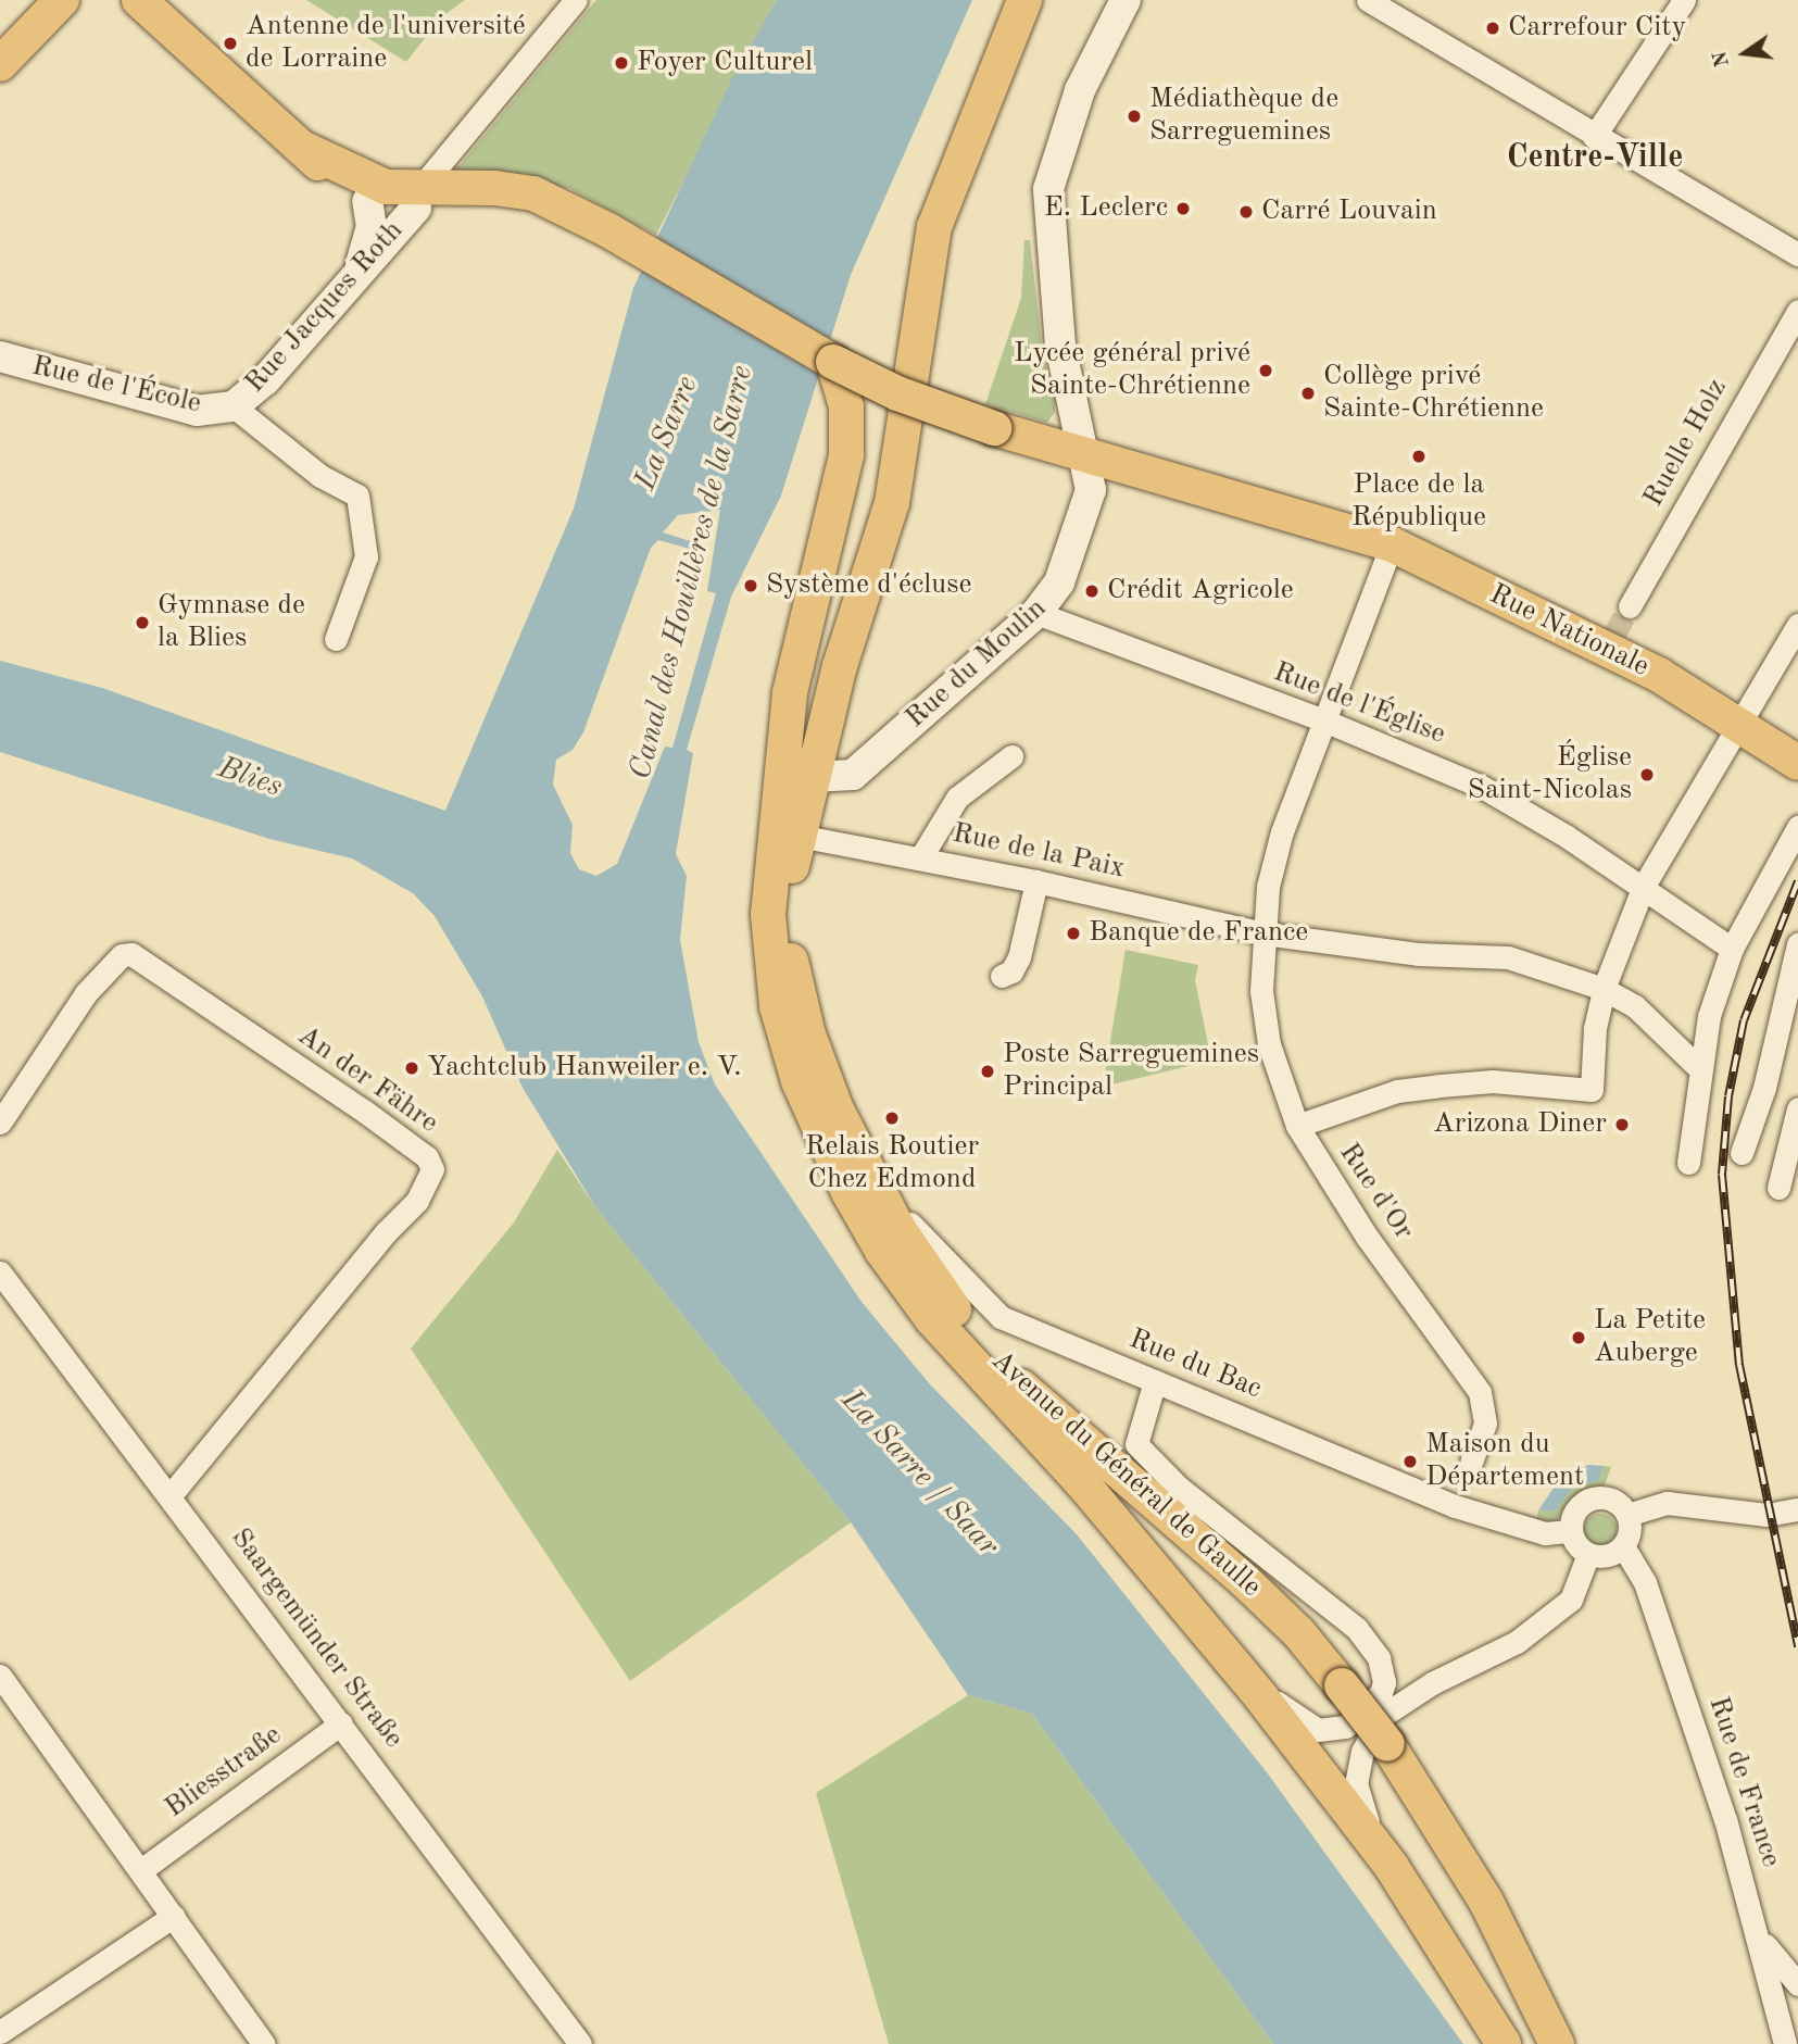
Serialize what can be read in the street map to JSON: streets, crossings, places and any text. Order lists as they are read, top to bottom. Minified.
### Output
{"streets":{"main road":["Rue Nationale","Avenue du Général de Gaulle"],"street":["Rue Jacques Roth","Rue de l'École","Ruelle Holz","Rue du Moulin","Rue de l'Église","Rue de la Paix","An der Fähre","Rue d'Or","Rue du Bac","Saargemünder Straße","Bliesstraße","Rue de France"]},"crossings":[["Rue Jacques Roth","Rue de l'École"],["Rue Nationale","Rue du Moulin"],["Rue Nationale","Rue d'Or"],["Rue du Moulin","Rue de l'Église"],["Rue du Moulin","Avenue du Général de Gaulle"],["Rue de l'Église","Rue d'Or"],["Rue de la Paix","Rue d'Or"],["Rue de la Paix","Avenue du Général de Gaulle"],["An der Fähre","Saargemünder Straße"],["Rue du Bac","Avenue du Général de Gaulle"],["Rue du Bac","Rue de France"],["Saargemünder Straße","Bliesstraße"]],"districts":["Centre-Ville"],"water":["La Sarre","Canal des Houillères de la Sarre","Blies","La Sarre / Saar"],"places":["Carrefour City","Antenne de l'université de Lorraine","Foyer Culturel","Médiathèque de Sarreguemines","E. Leclerc","Carré Louvain","Lycée général privé Sainte-Chrétienne","Collège privé Sainte-Chrétienne","Place de la République","Système d'écluse","Crédit Agricole","Gymnase de la Blies","Église Saint-Nicolas","Banque de France","Yachtclub Hanweiler e. V.","Poste Sarreguemines Principal","Relais Routier Chez Edmond","Arizona Diner","La Petite Auberge","Maison du Département"],"north":"left"}
